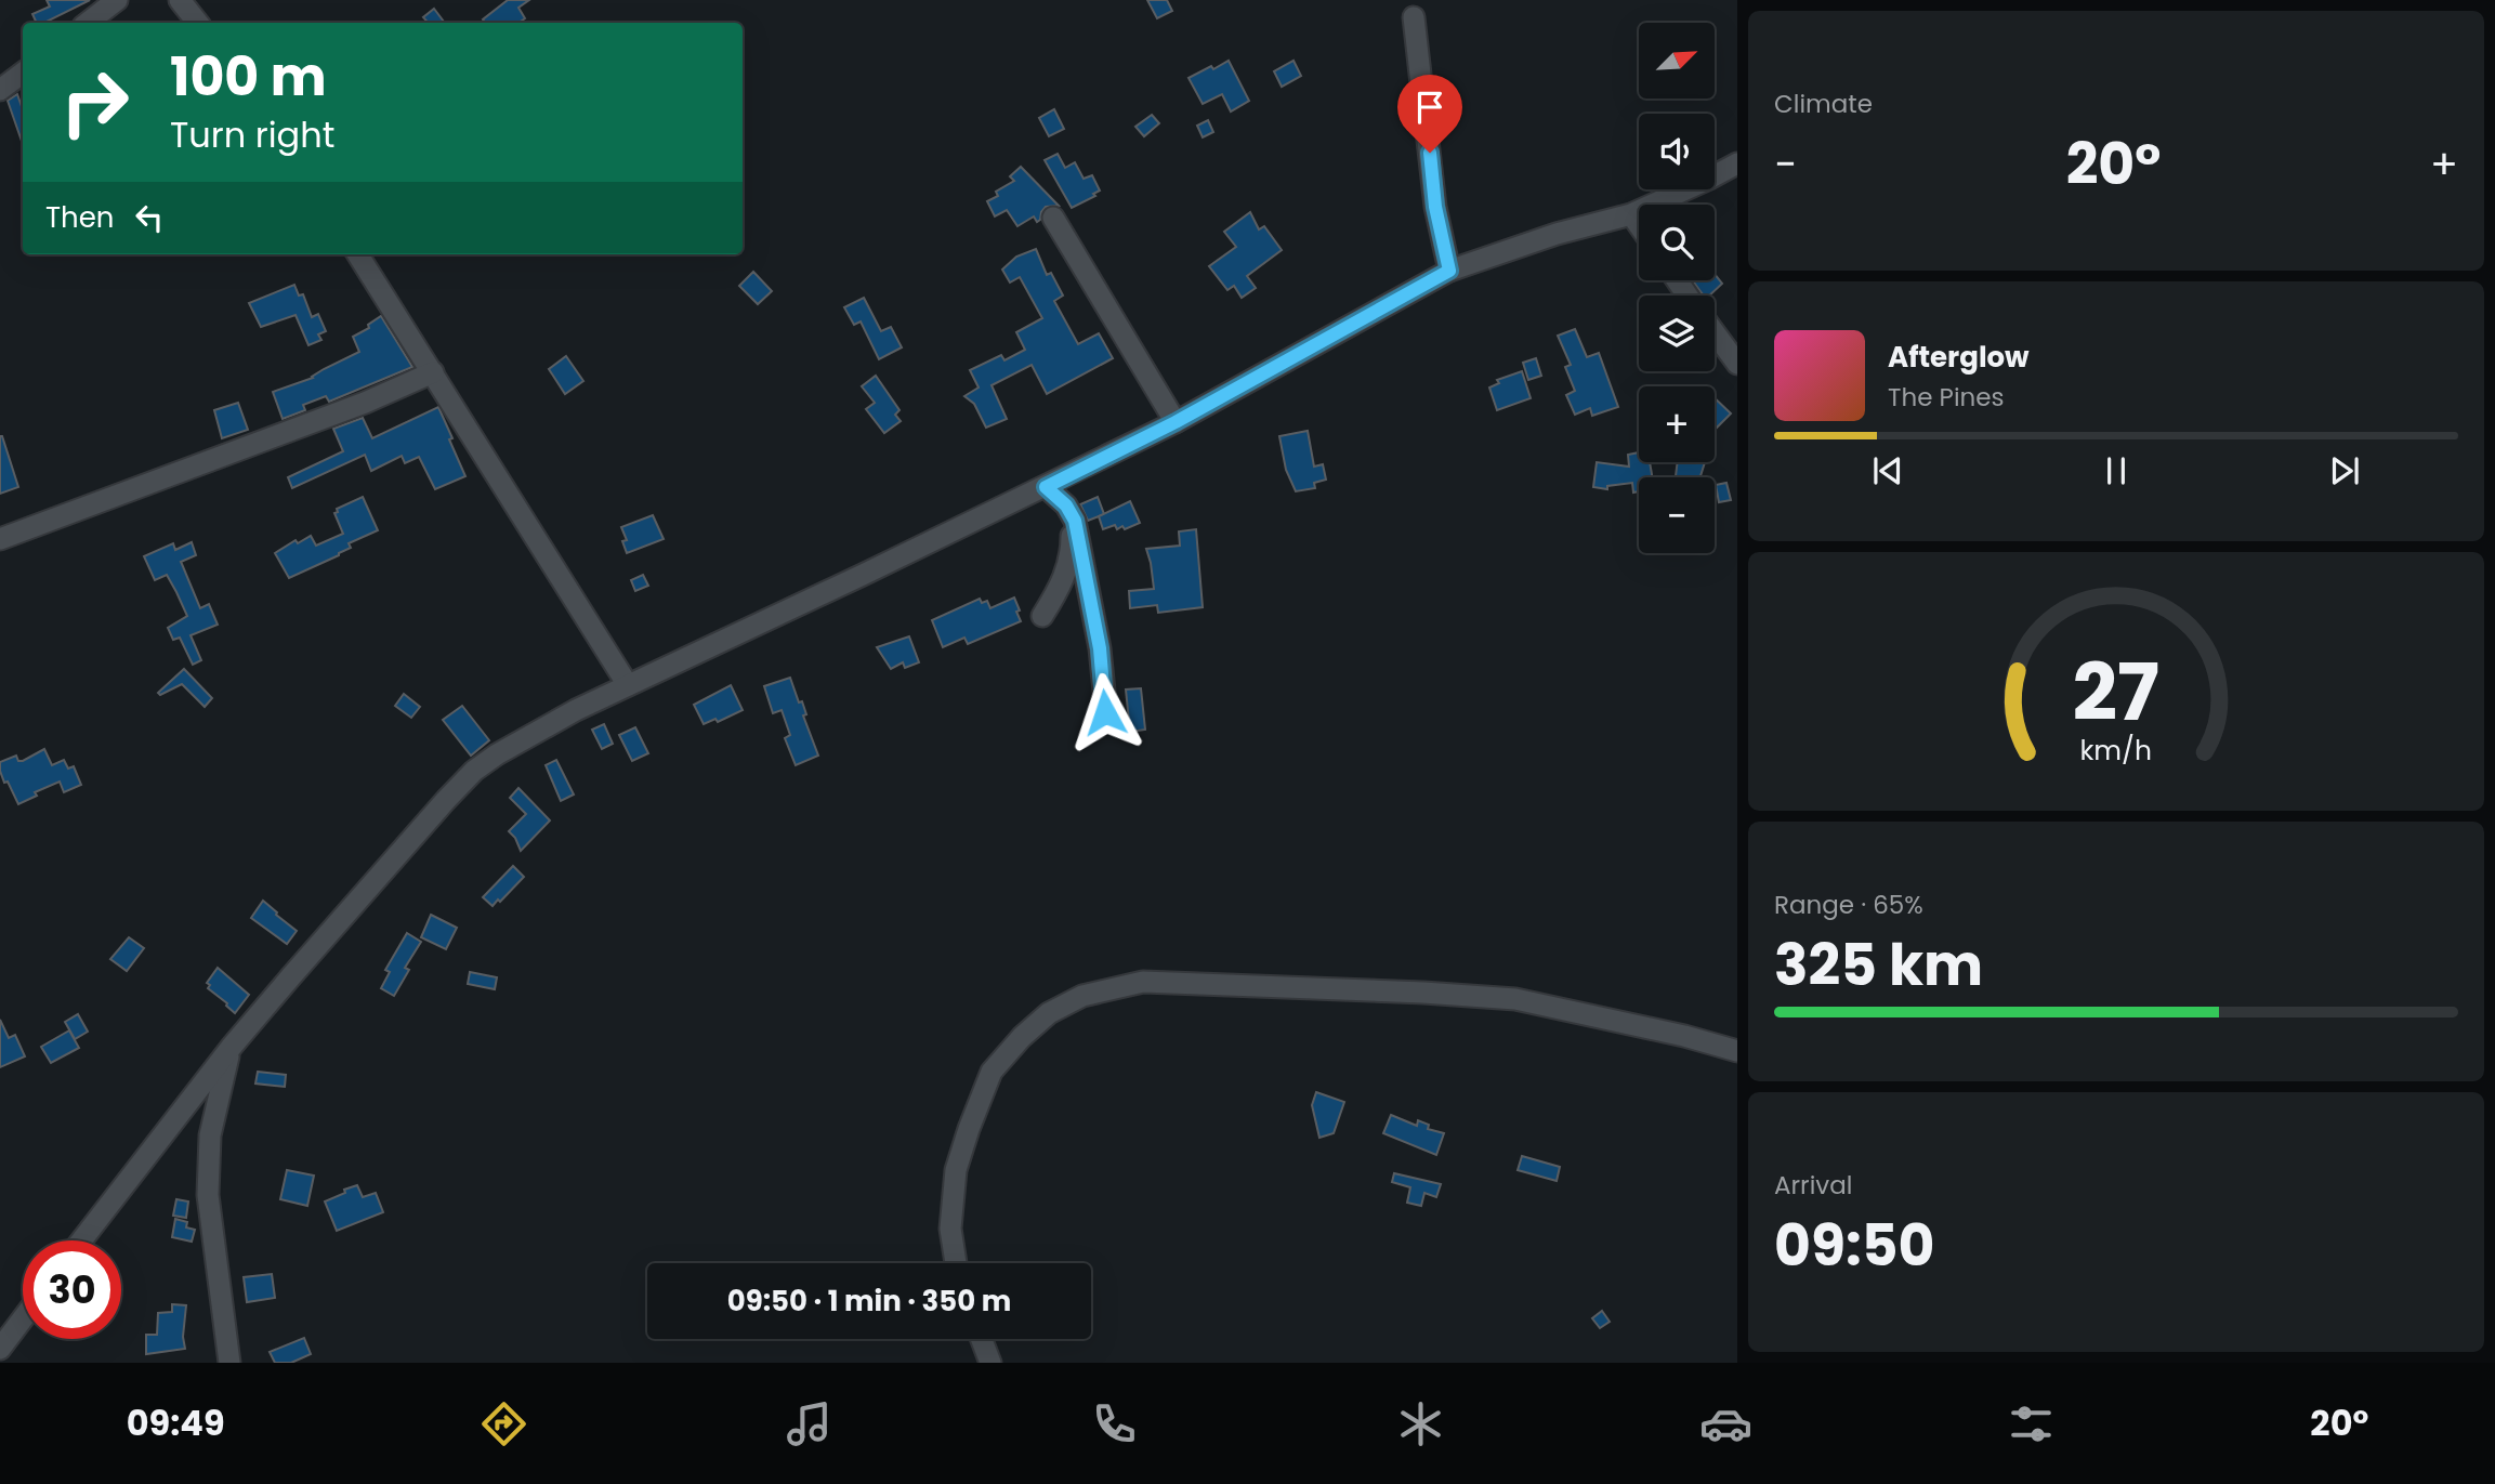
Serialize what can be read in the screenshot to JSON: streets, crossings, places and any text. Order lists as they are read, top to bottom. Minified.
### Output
{"north":"top right","page":{"tile":["Climate",["Range · 65%","325 km"],["Arrival","09:50"]],"map_buttons":["+","−"],"turn":["100 m","Turn right"],"heat":["−","20°","+"],"then":"Then","song":["Afterglow","The Pines"],"limit":"30","trip":"09:50 · 1 min · 350 m","tabs":["09:49","20°"],"gauge":["27","km/h"]}}
